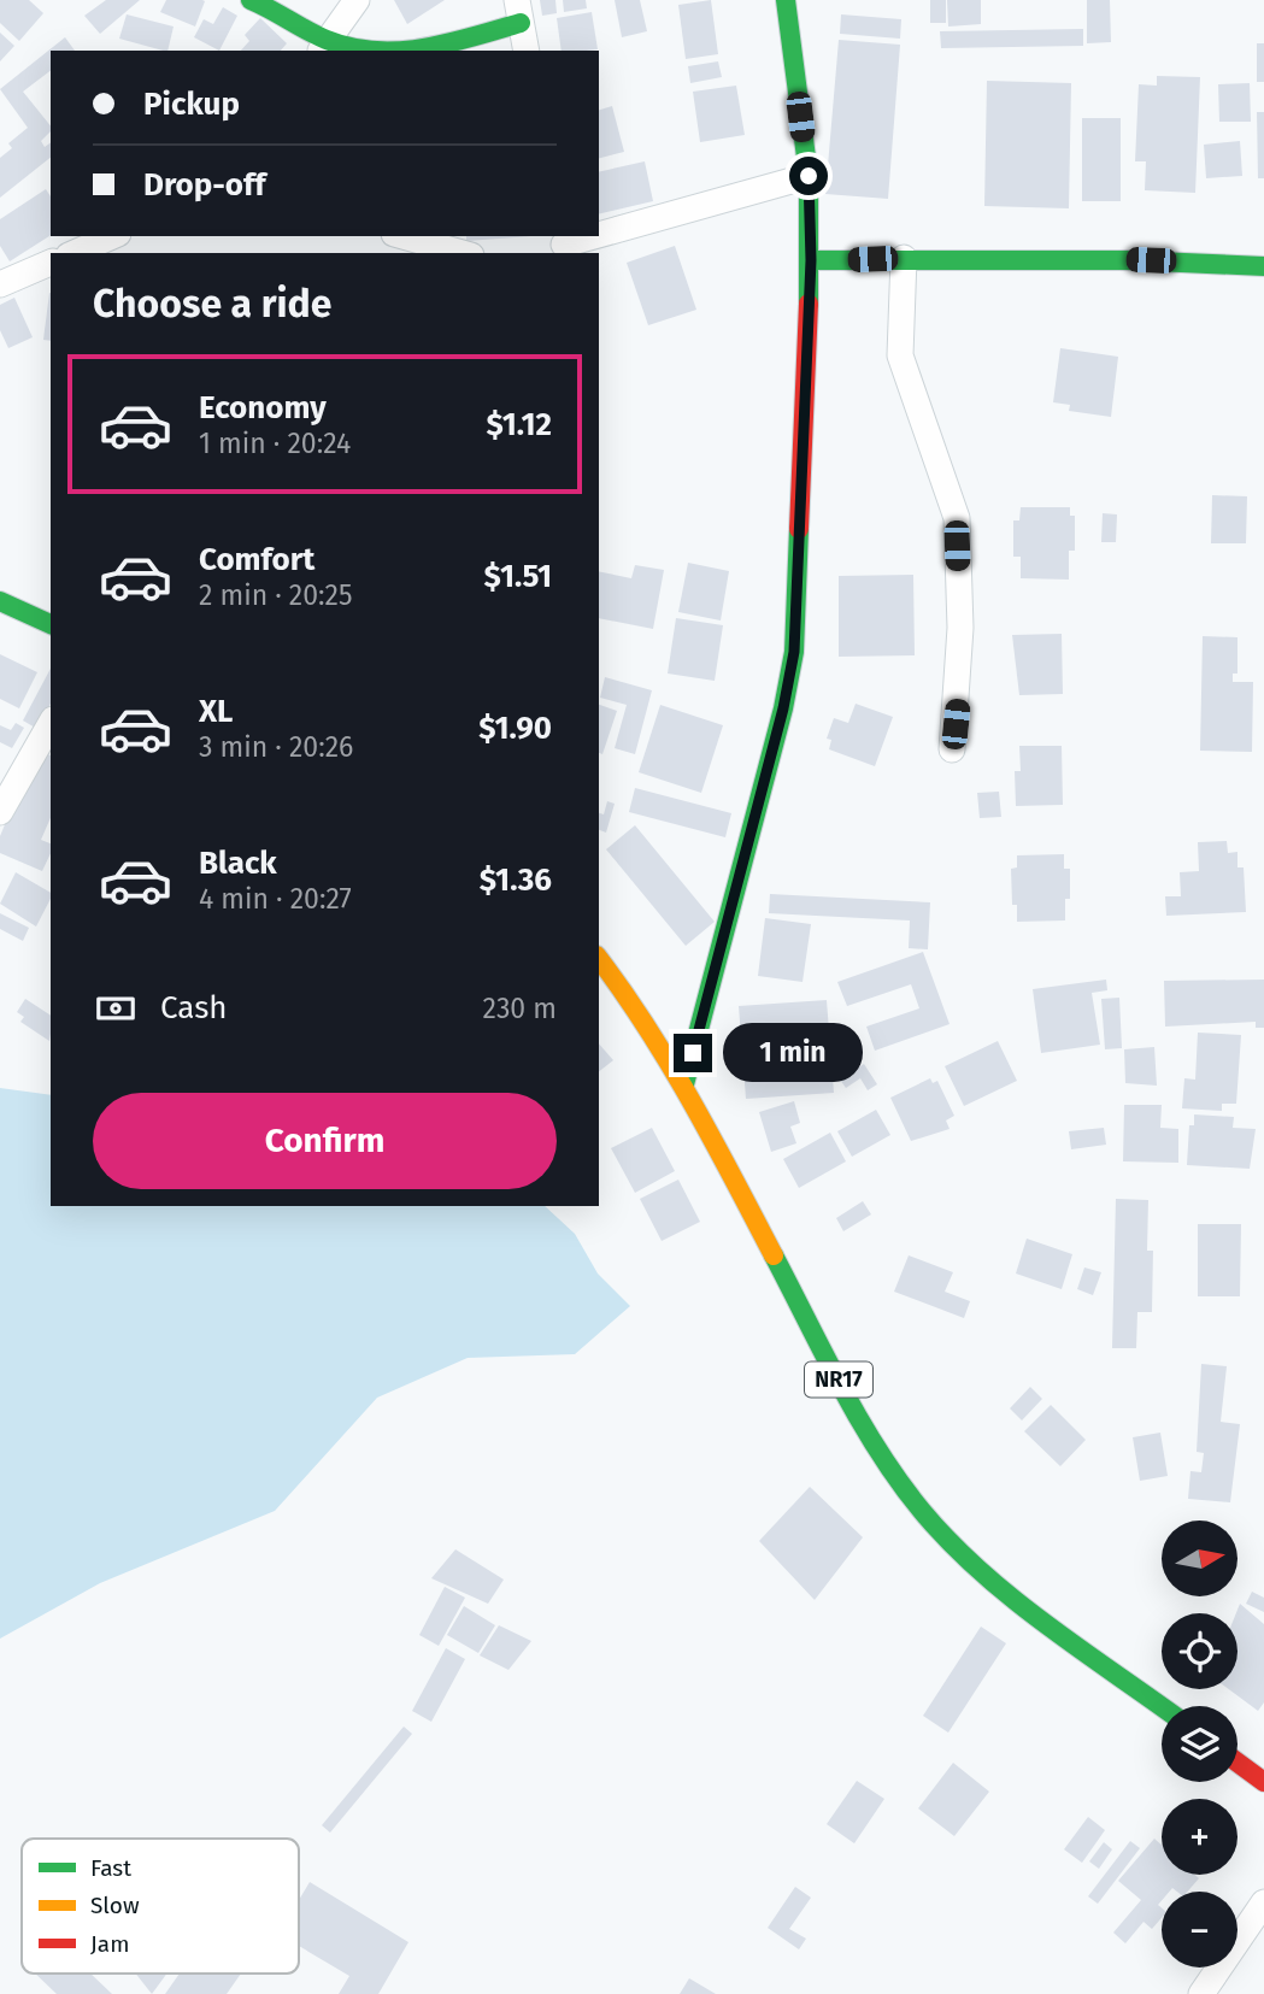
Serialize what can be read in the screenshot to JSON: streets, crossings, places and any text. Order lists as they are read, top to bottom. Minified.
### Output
{"streets":{"street":["NR17"]},"legend":["Fast","Slow","Jam"],"north":"right","page":{"banner":["Pickup","Drop-off"],"heading":"Choose a ride","list":[{"name":"Economy","note":"1 min · 20:24","value":"$1.12"},{"name":"Comfort","note":"2 min · 20:25","value":"$1.51"},{"name":"XL","note":"3 min · 20:26","value":"$1.90"},{"name":"Black","note":"4 min · 20:27","value":"$1.36"}],"pay":["Cash","230 m"],"bubble":"1 min","buttons":"Confirm","map_buttons":["+","−"]}}
